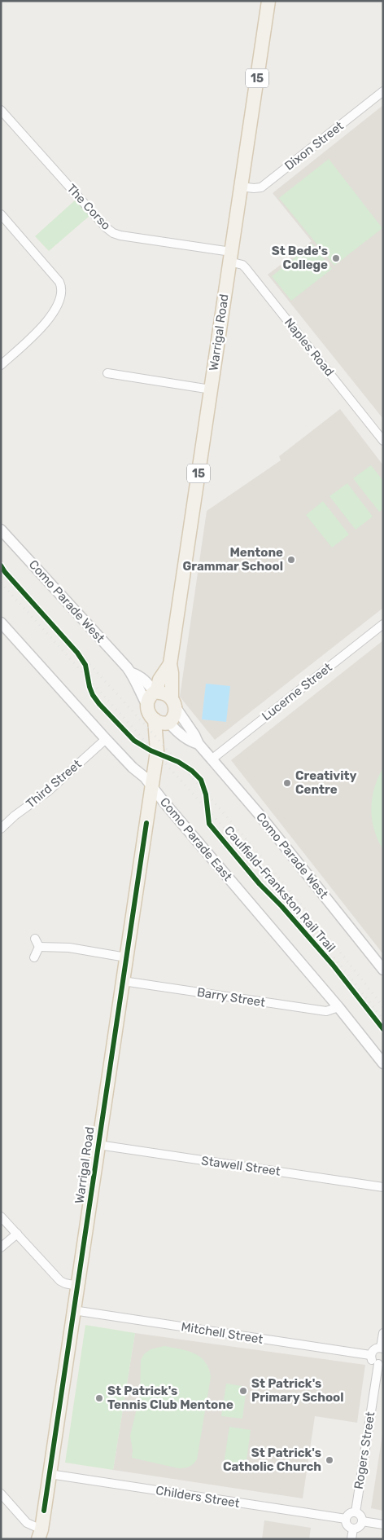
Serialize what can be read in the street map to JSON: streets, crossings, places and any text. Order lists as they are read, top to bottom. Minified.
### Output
{"streets":{"main road":["15","Warrigal Road"],"street":["Dixon Street","The Corso","Naples Road","Como Parade West","Lucerne Street","Third Street","Como Parade East","Barry Street","Stawell Street","Mitchell Street","Rogers Street","Childers Street"],"cycle path":["Caulfield-Frankston Rail Trail"]},"crossings":[["15","Warrigal Road"],["15","Como Parade West"],["Dixon Street","Warrigal Road"],["The Corso","Warrigal Road"],["The Corso","Naples Road"],["Warrigal Road","Naples Road"],["Warrigal Road","Como Parade West"],["Warrigal Road","Como Parade East"],["Warrigal Road","Barry Street"],["Warrigal Road","Stawell Street"],["Warrigal Road","Mitchell Street"],["Warrigal Road","Childers Street"],["Como Parade West","Lucerne Street"],["Third Street","Como Parade East"],["Como Parade East","Barry Street"],["Rogers Street","Childers Street"]],"places":["St Bede's College","Mentone Grammar School","Creativity Centre","St Patrick's Primary School","St Patrick's Tennis Club Mentone","St Patrick's Catholic Church"]}
